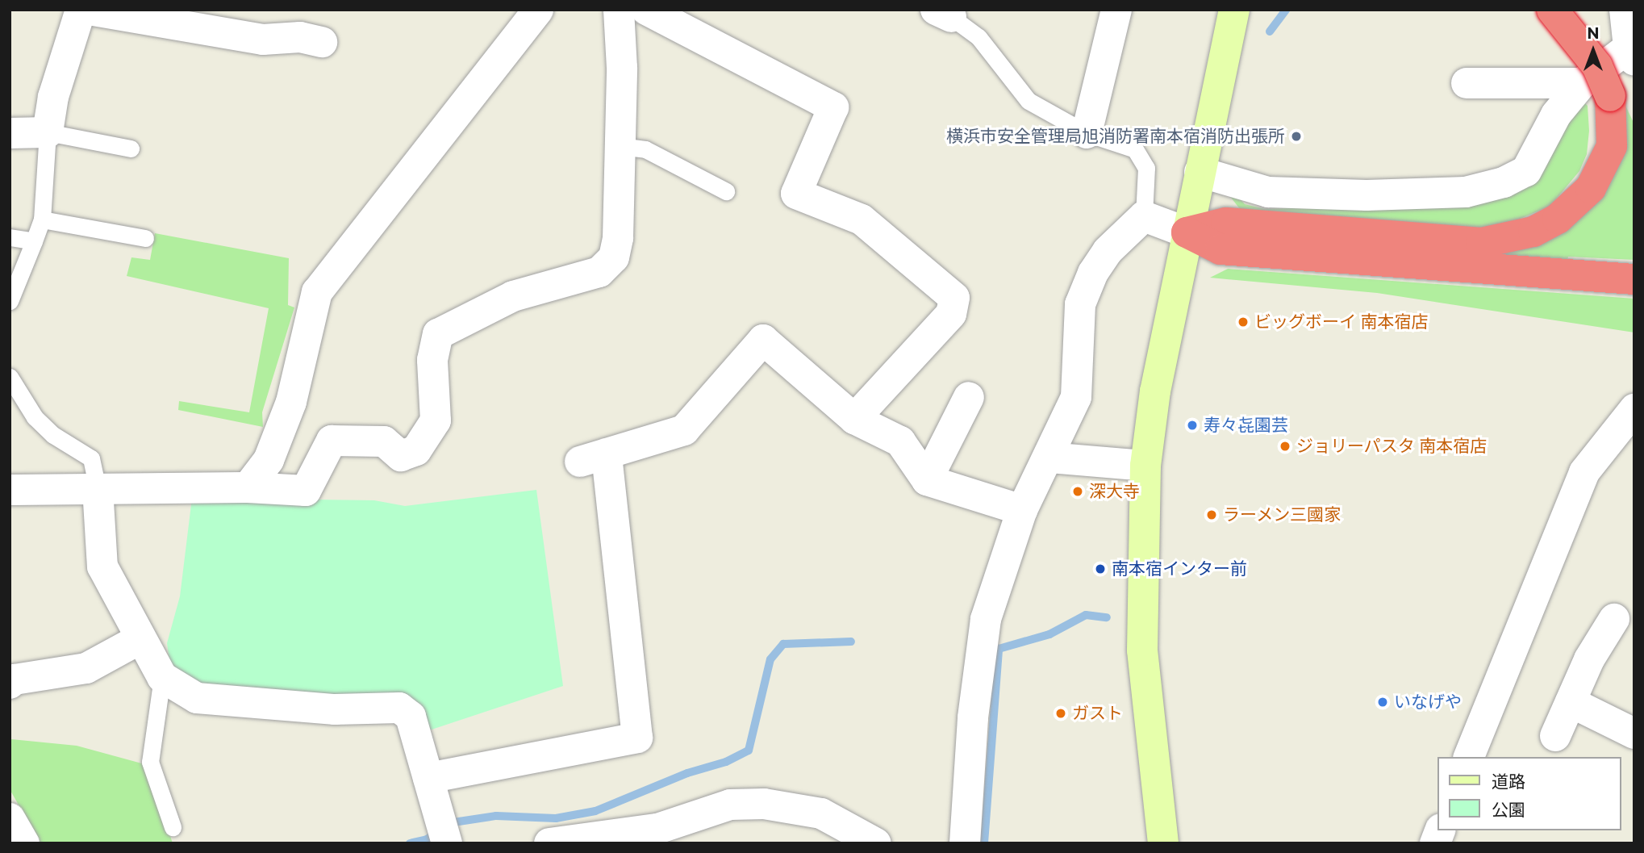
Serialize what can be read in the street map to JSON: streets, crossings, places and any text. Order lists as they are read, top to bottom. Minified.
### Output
{"places":["横浜市安全管理局旭消防署南本宿消防出張所","ビッグボーイ 南本宿店","寿々㐂園芸","ジョリーパスタ 南本宿店","深大寺","ラーメン三國家","南本宿インター前","いなげや","ガスト"],"legend":["道路","公園"],"north":"top"}
